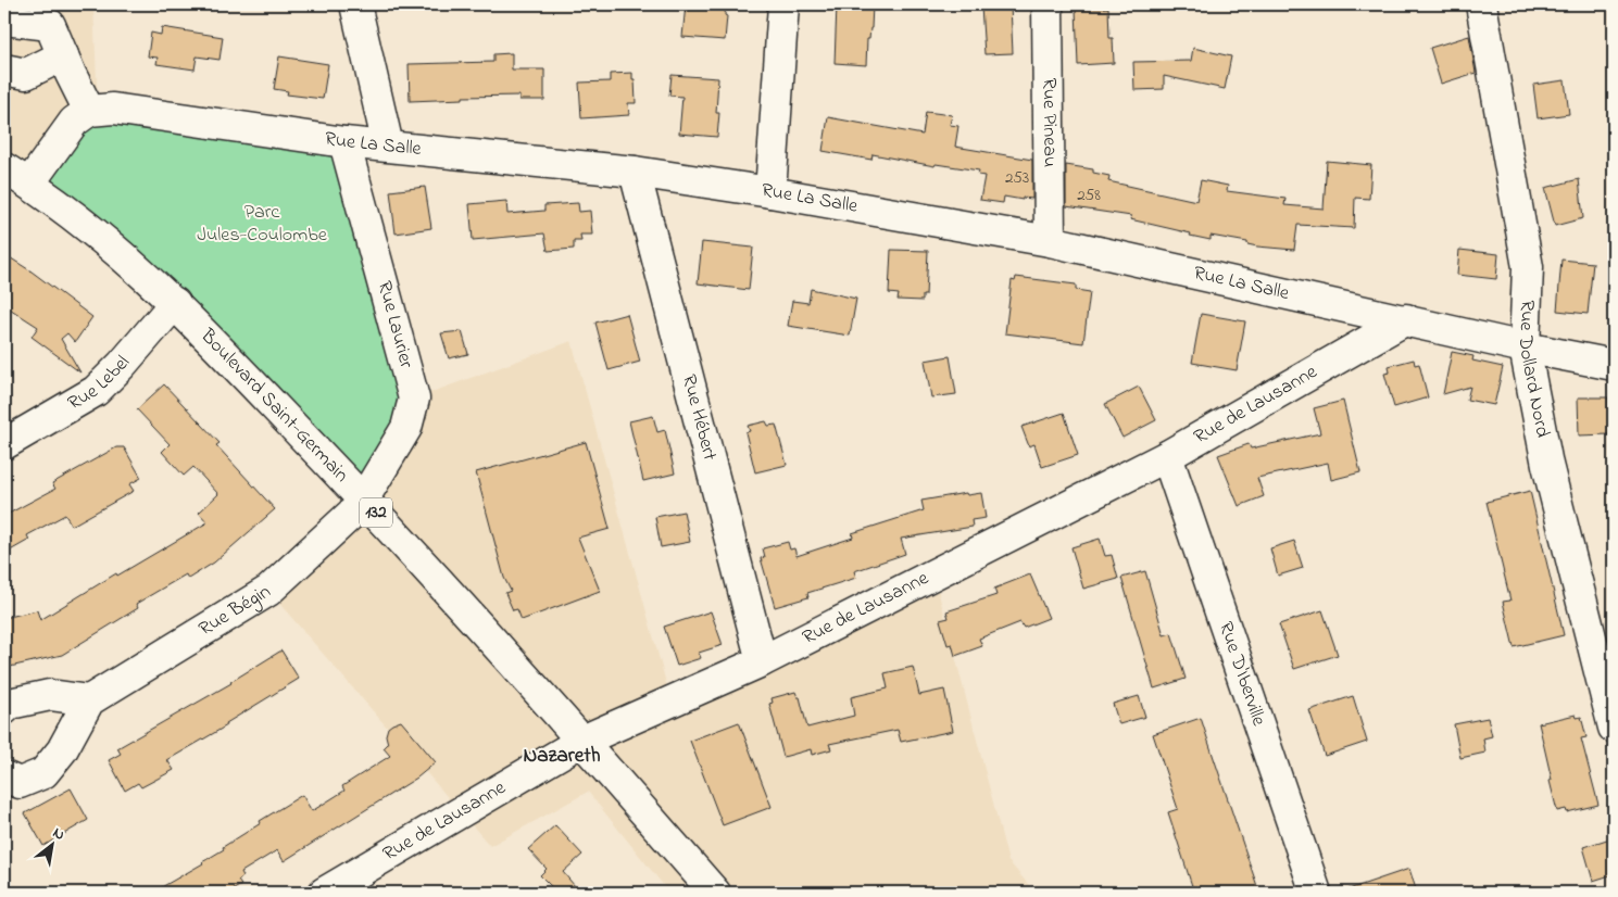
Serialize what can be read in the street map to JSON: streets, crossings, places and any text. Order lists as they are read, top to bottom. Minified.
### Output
{"streets":{"street":["Rue Pineau","Rue La Salle","Rue Laurier","Rue Dollard Nord","Rue Lebel","Rue de Lausanne","Boulevard Saint-Germain","Rue Hébert","132","Rue Bégin","Rue D'Iberville"]},"crossings":[["Rue Pineau","Rue La Salle"],["Rue La Salle","Rue Laurier"],["Rue La Salle","Rue Dollard Nord"],["Rue La Salle","Rue de Lausanne"],["Rue La Salle","Rue Hébert"],["Rue Laurier","Boulevard Saint-Germain"],["Rue Laurier","Rue Bégin"],["Rue Lebel","Boulevard Saint-Germain"],["Rue de Lausanne","Boulevard Saint-Germain"],["Rue de Lausanne","Rue Hébert"],["Rue de Lausanne","Rue D'Iberville"],["Boulevard Saint-Germain","Rue Bégin"]],"districts":["Nazareth"],"parks":["Parc Jules-Coulombe"],"house_numbers":["253","258"],"north":"top right"}
